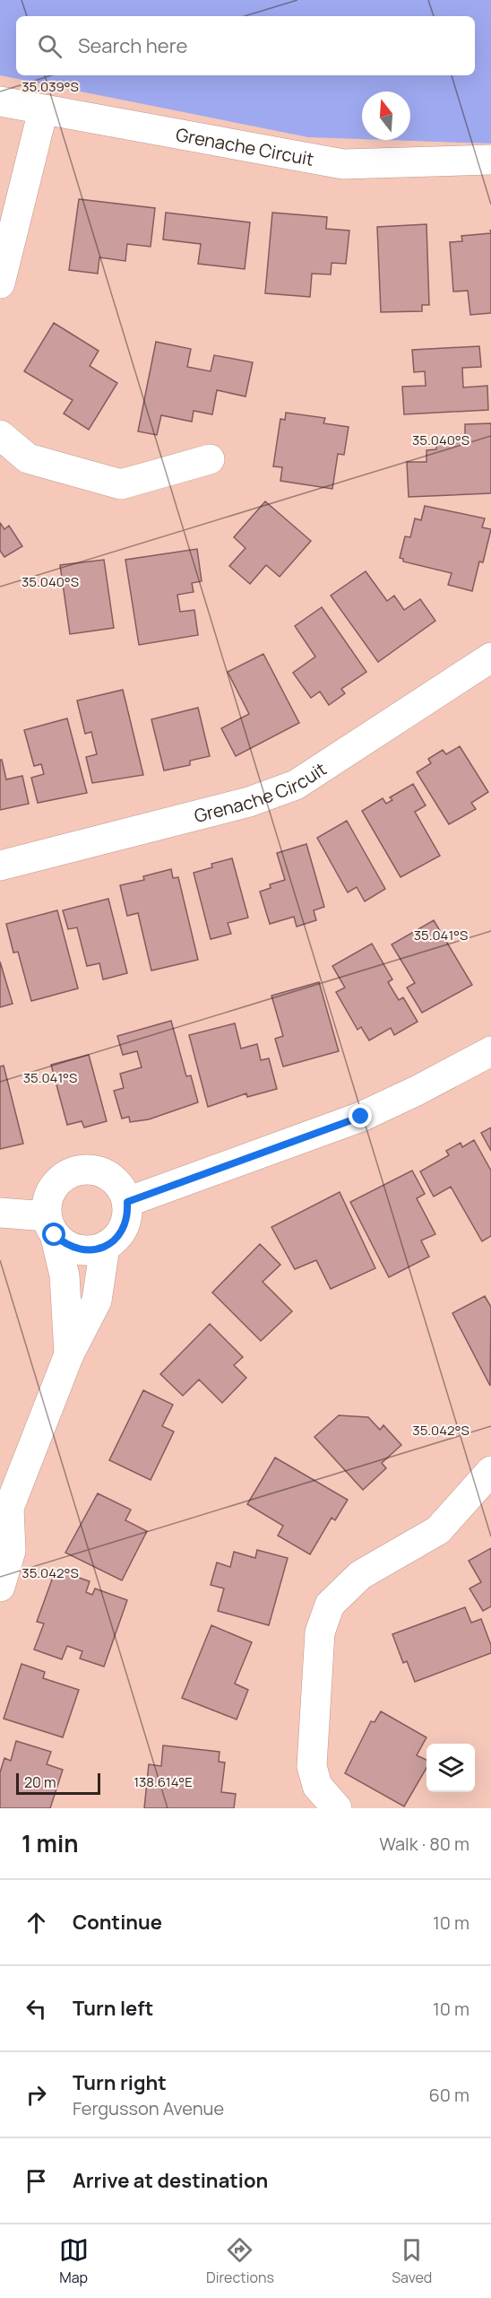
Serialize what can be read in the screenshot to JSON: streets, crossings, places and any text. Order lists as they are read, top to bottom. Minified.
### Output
{"streets":{"street":["Grenache Circuit"]},"scale_bar":"20 m","north":"top","page":{"search":"Search here","scale":"20 m","heading":["1 min","Walk · 80 m"],"list":[["Continue","10 m"],["Turn left","10 m"],["Turn right","Fergusson Avenue","60 m"],"Arrive at destination"],"nav":["Map","Directions","Saved"]},"coordinates":["35.039°S","35.040°S","35.041°S","35.042°S","138.614°E"]}
